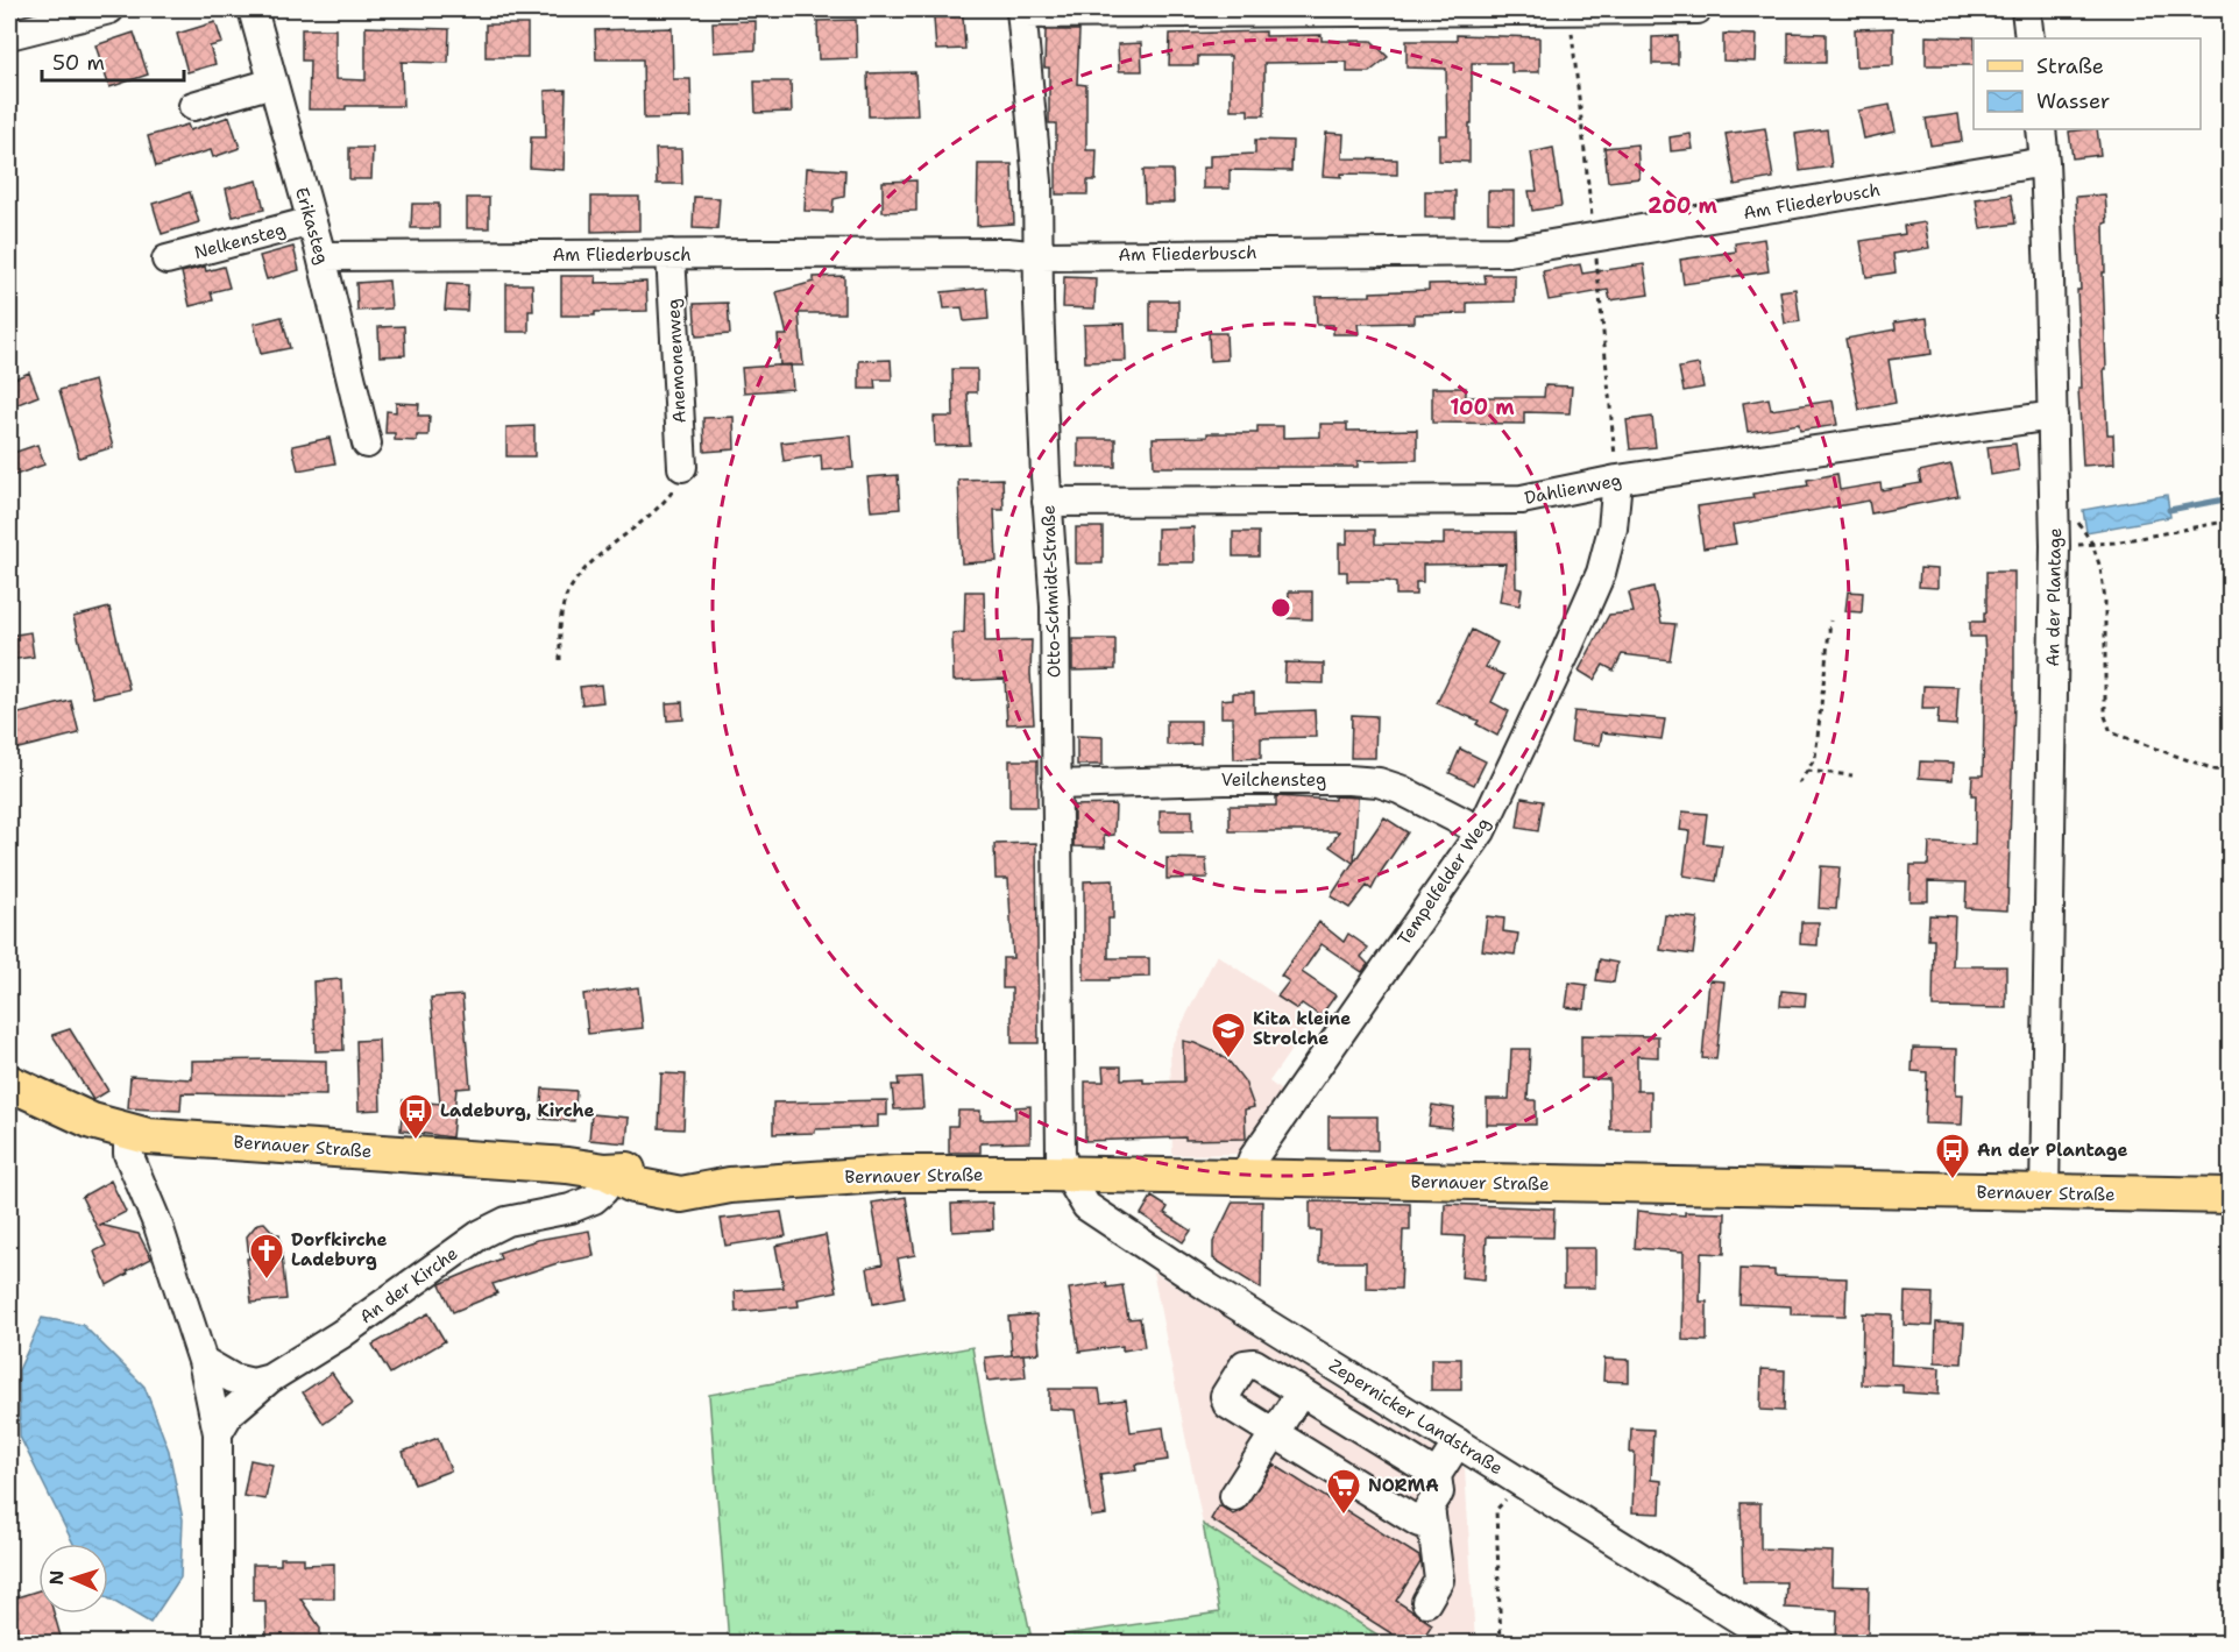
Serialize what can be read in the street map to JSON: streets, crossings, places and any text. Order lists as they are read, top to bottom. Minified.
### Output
{"streets":{"main road":["Bernauer Straße"],"street":["Am Fliederbusch","Erikasteg","Nelkensteg","Anemonenweg","Dahlienweg","Otto-Schmidt-Straße","An der Plantage","Veilchensteg","Tempelfelder Weg","An der Kirche","Zepernicker Landstraße"]},"crossings":[["Am Fliederbusch","Erikasteg"],["Am Fliederbusch","Anemonenweg"],["Am Fliederbusch","Otto-Schmidt-Straße"],["Am Fliederbusch","An der Plantage"],["Erikasteg","Nelkensteg"],["Dahlienweg","Otto-Schmidt-Straße"],["Dahlienweg","An der Plantage"],["Dahlienweg","Tempelfelder Weg"],["Otto-Schmidt-Straße","Veilchensteg"],["Otto-Schmidt-Straße","Bernauer Straße"],["Otto-Schmidt-Straße","Zepernicker Landstraße"],["An der Plantage","Bernauer Straße"],["Veilchensteg","Tempelfelder Weg"],["Tempelfelder Weg","Bernauer Straße"],["Bernauer Straße","An der Kirche"],["Bernauer Straße","Zepernicker Landstraße"]],"places":{"school or university":["Kita kleine Strolche"],"bus stop":["Ladeburg, Kirche","An der Plantage"],"church":["Dorfkirche Ladeburg"],"supermarket":["NORMA"]},"legend":["Straße","Wasser"],"scale_bar":"50 m","north":"left","rings":["200 m","100 m"]}
